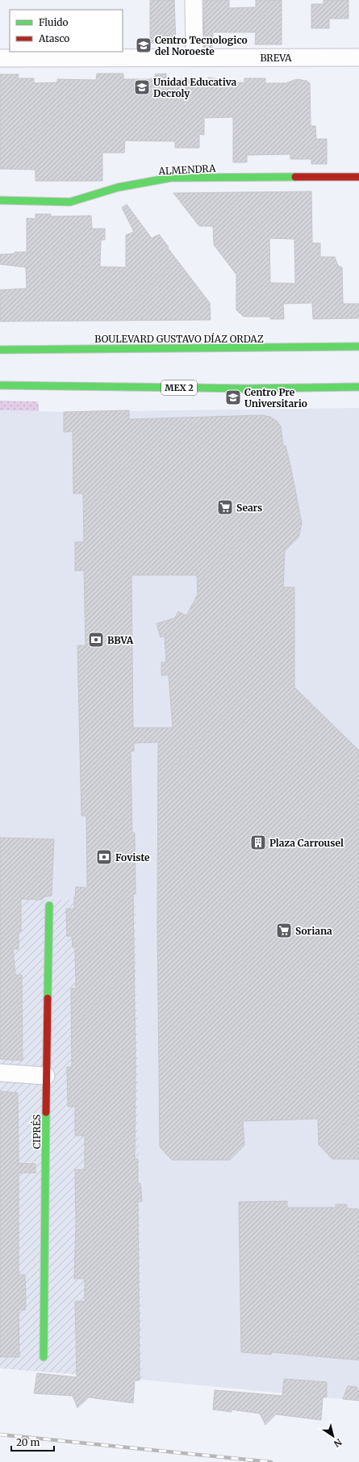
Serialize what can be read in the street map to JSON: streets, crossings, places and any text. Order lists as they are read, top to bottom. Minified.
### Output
{"streets":{"street":["BREVA","ALMENDRA","BOULEVARD GUSTAVO DÍAZ ORDAZ","MEX 2","CIPRÉS"]},"places":{"school or university":["Centro Tecnologico del Noroeste","Unidad Educativa Decroly","Centro Pre Universitario"],"supermarket":["Sears","Soriana"],"bank":["BBVA","Foviste"],"building":["Plaza Carrousel"]},"legend":["Fluido","Atasco"],"scale_bar":"20 m","north":"bottom right"}
